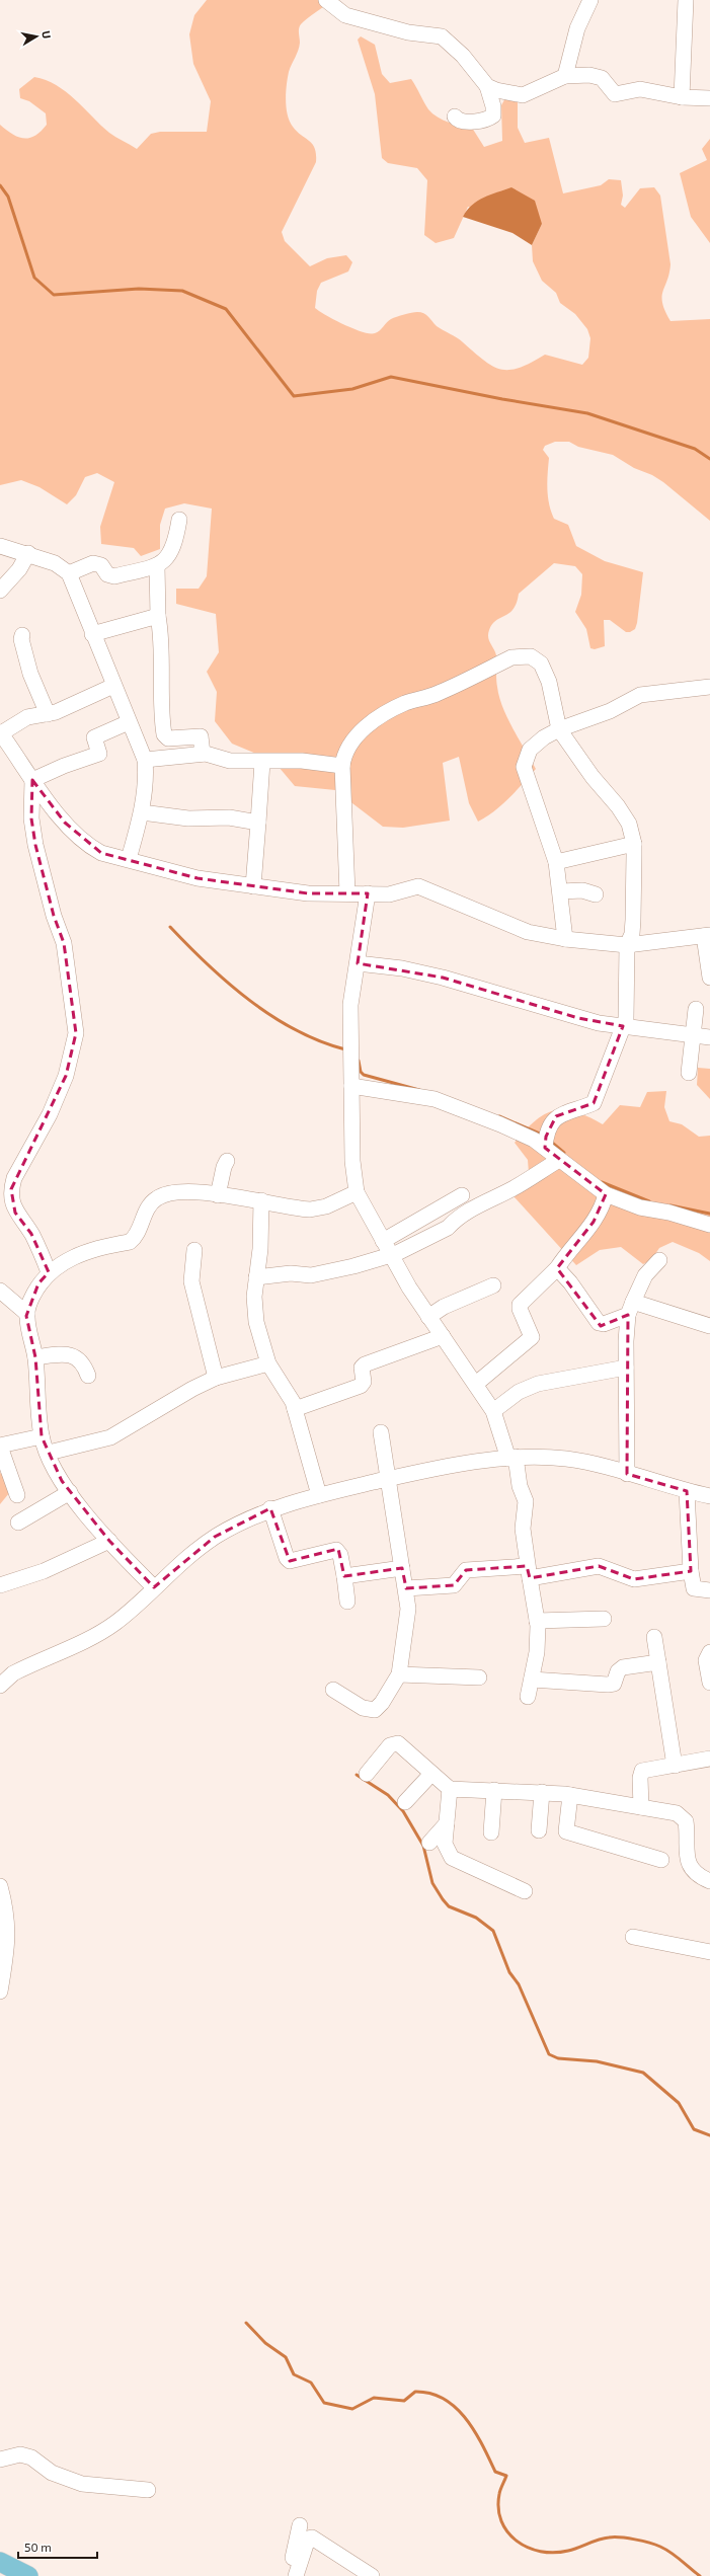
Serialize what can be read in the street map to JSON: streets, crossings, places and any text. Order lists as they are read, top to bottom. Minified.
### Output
{"scale_bar":"50 m","north":"right"}
